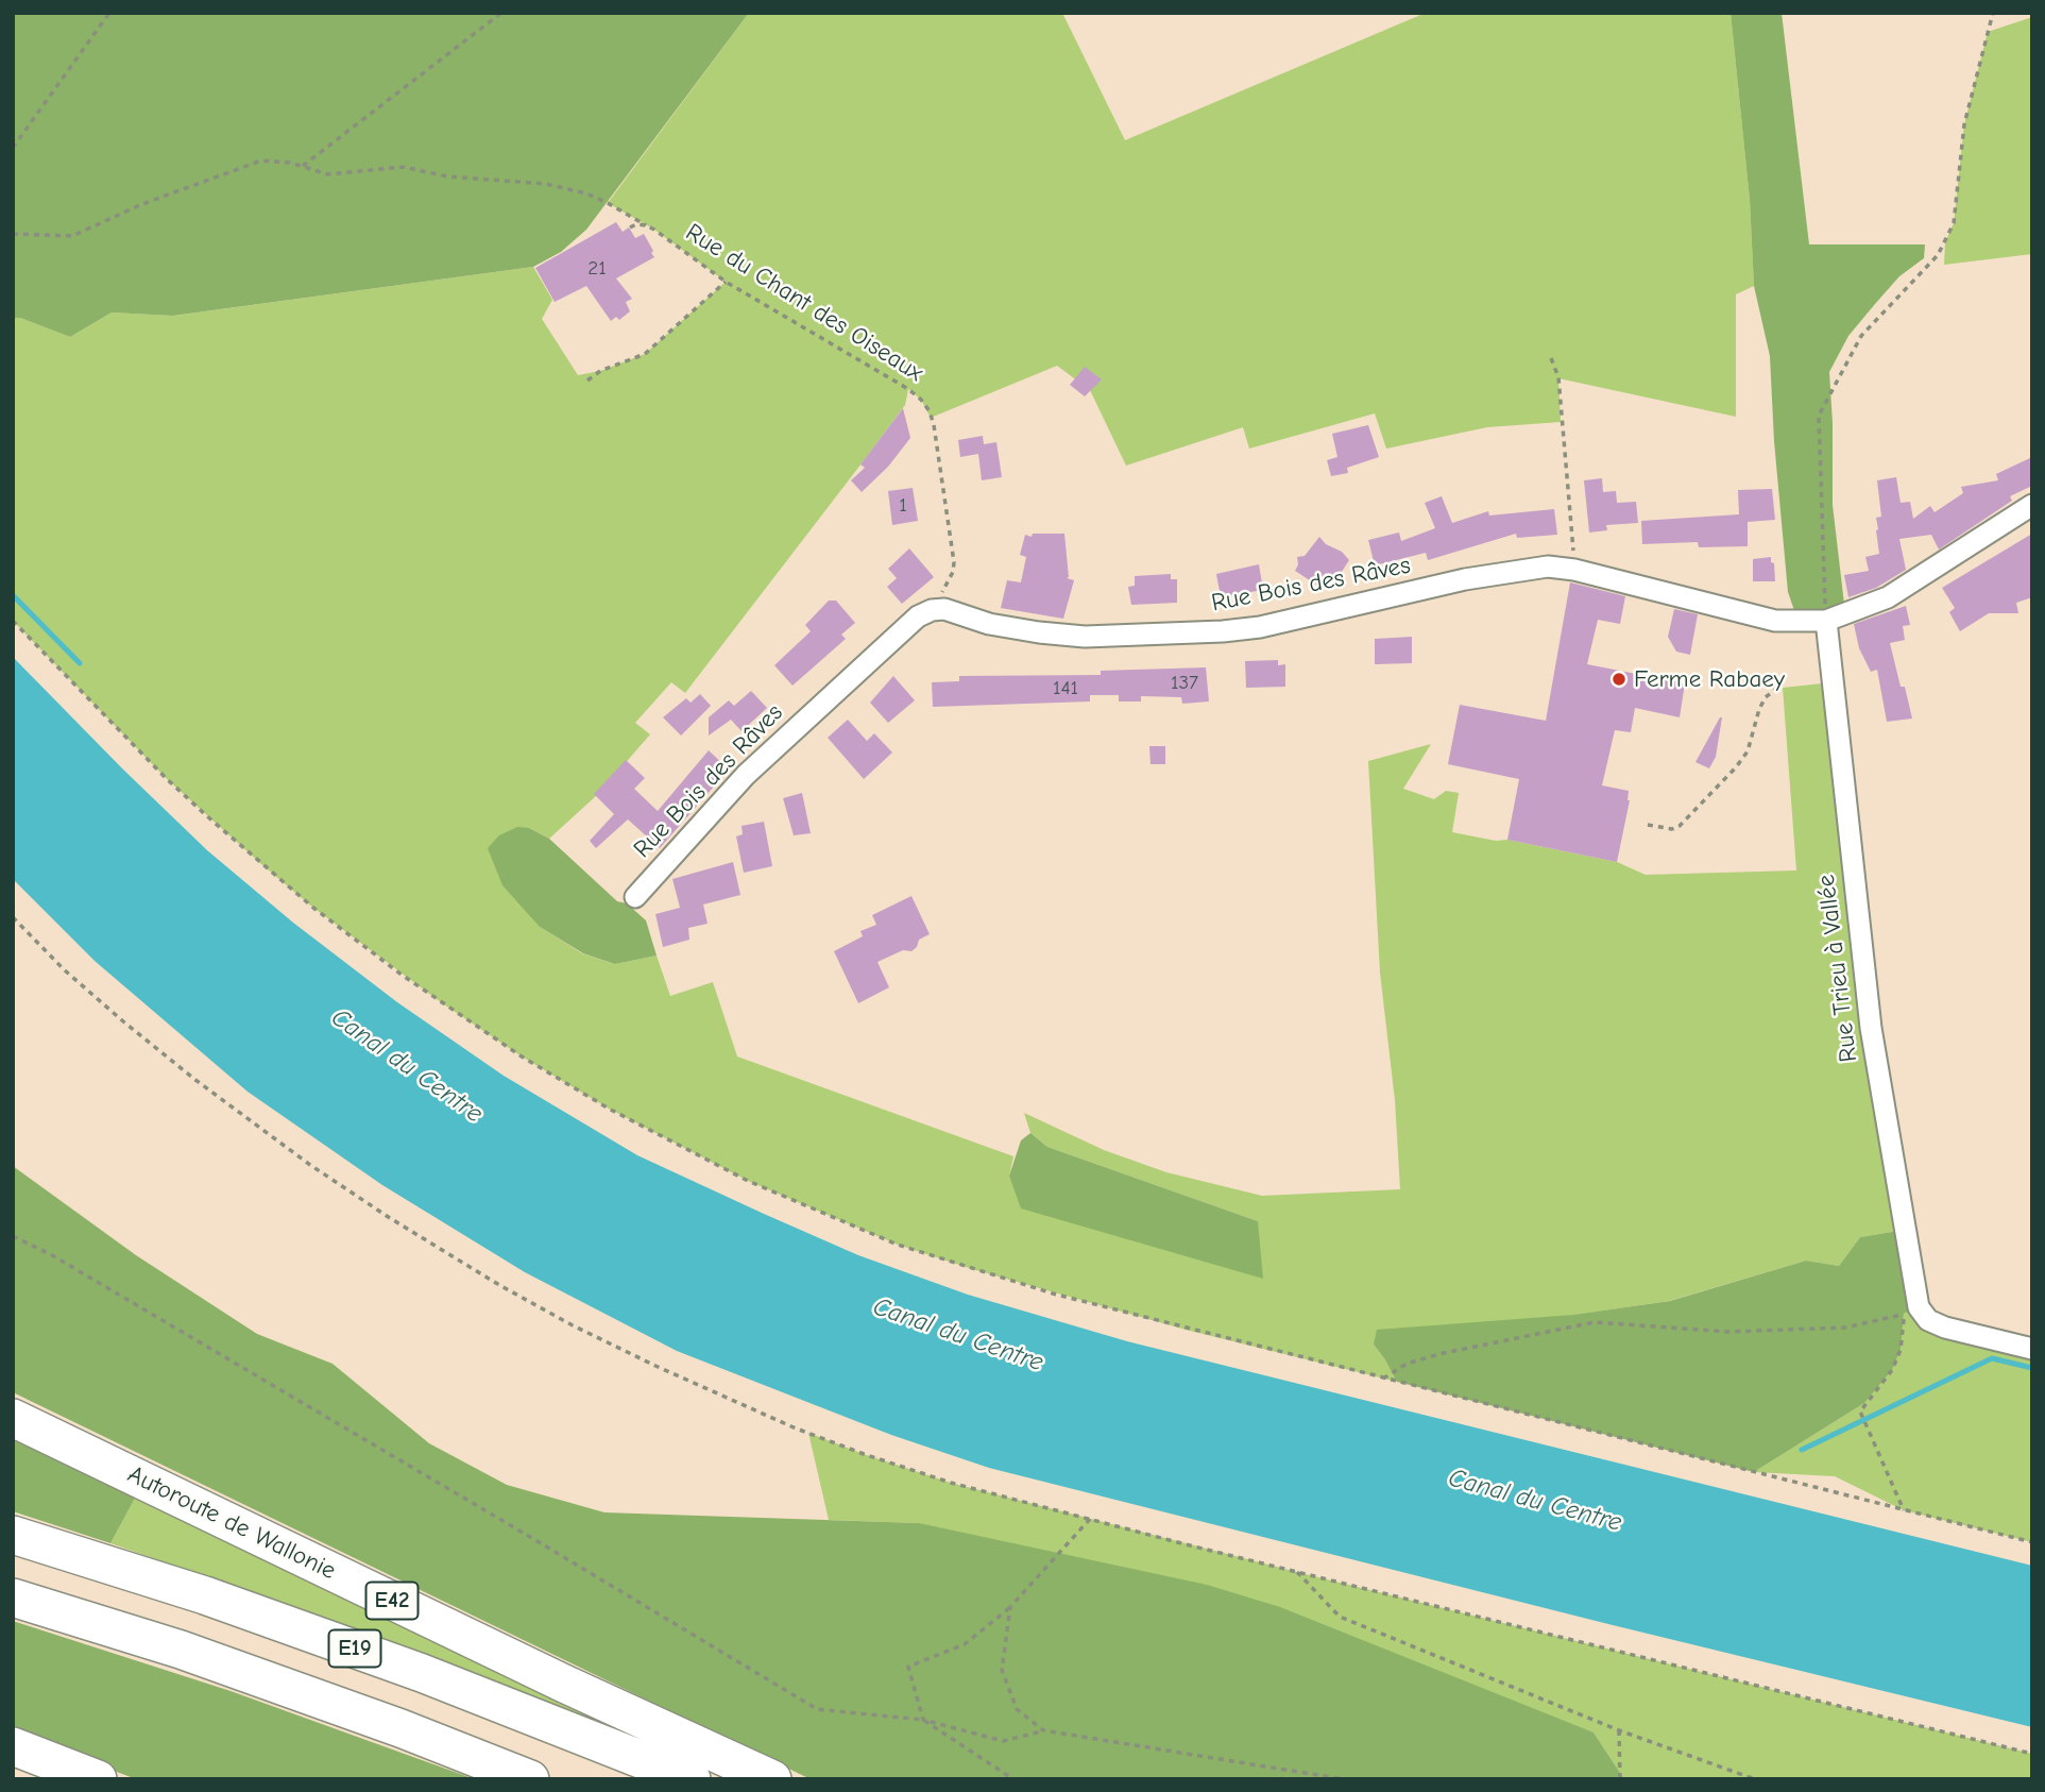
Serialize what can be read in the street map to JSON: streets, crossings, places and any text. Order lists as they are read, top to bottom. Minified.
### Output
{"streets":{"highway":["Autoroute de Wallonie","E42","E19"],"street":["Rue Bois des Râves","Rue Trieu à Vallée"],"path":["Rue du Chant des Oiseaux"]},"crossings":[["Rue du Chant des Oiseaux","Rue Bois des Râves"],["Rue Bois des Râves","Rue Trieu à Vallée"]],"water":["Canal du Centre"],"places":["Ferme Rabaey"],"house_numbers":["21","1","137","141"]}
